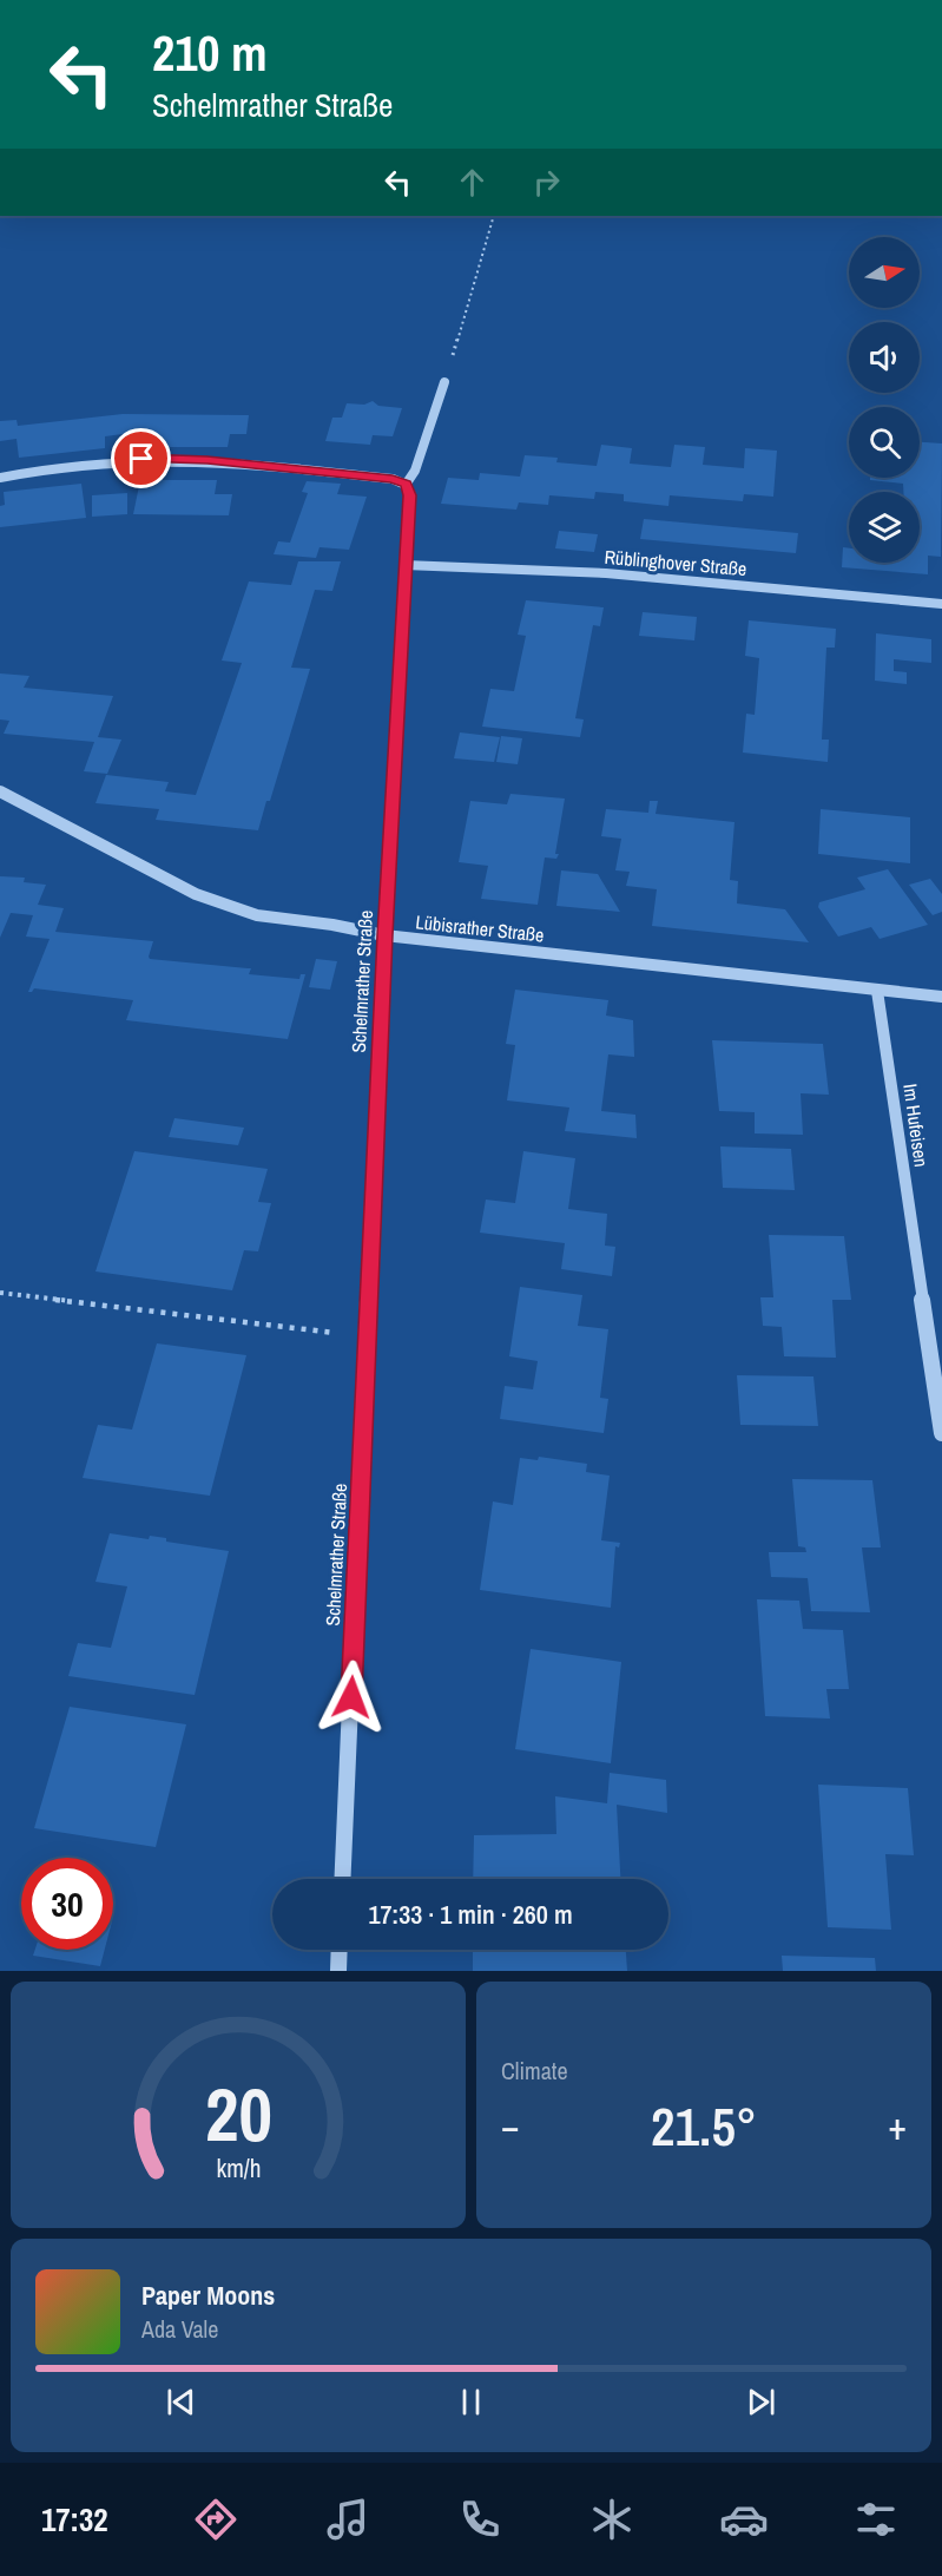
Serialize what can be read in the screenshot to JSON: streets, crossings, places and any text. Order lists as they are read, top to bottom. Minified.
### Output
{"streets":{"street":["Rüblinghover Straße","Lübisrather Straße","Schelmrather Straße","Im Hufeisen"]},"crossings":[["Rüblinghover Straße","Schelmrather Straße"],["Lübisrather Straße","Schelmrather Straße"],["Lübisrather Straße","Im Hufeisen"]],"north":"right","page":{"turn":["210 m","Schelmrather Straße"],"limit":"30","trip":"17:33 · 1 min · 260 m","tile":"Climate","heat":["−","21.5°","+"],"song":["Paper Moons","Ada Vale"],"tabs":"17:32","gauge":["20","km/h"]}}
